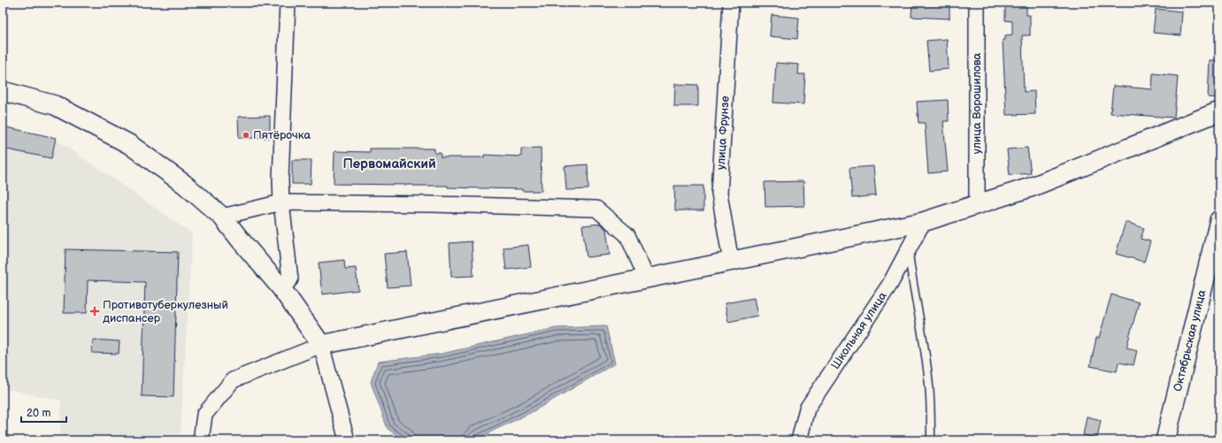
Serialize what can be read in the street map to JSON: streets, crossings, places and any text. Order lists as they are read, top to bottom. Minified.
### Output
{"streets":{"street":["улица Ворошилова","улица Фрунзе","Школьная улица","Октябрьская улица"]},"districts":["Первомайский"],"places":{"other":["Пятёрочка"],"health":["Противотуберкулезный диспансер"]},"scale_bar":"20 m"}
